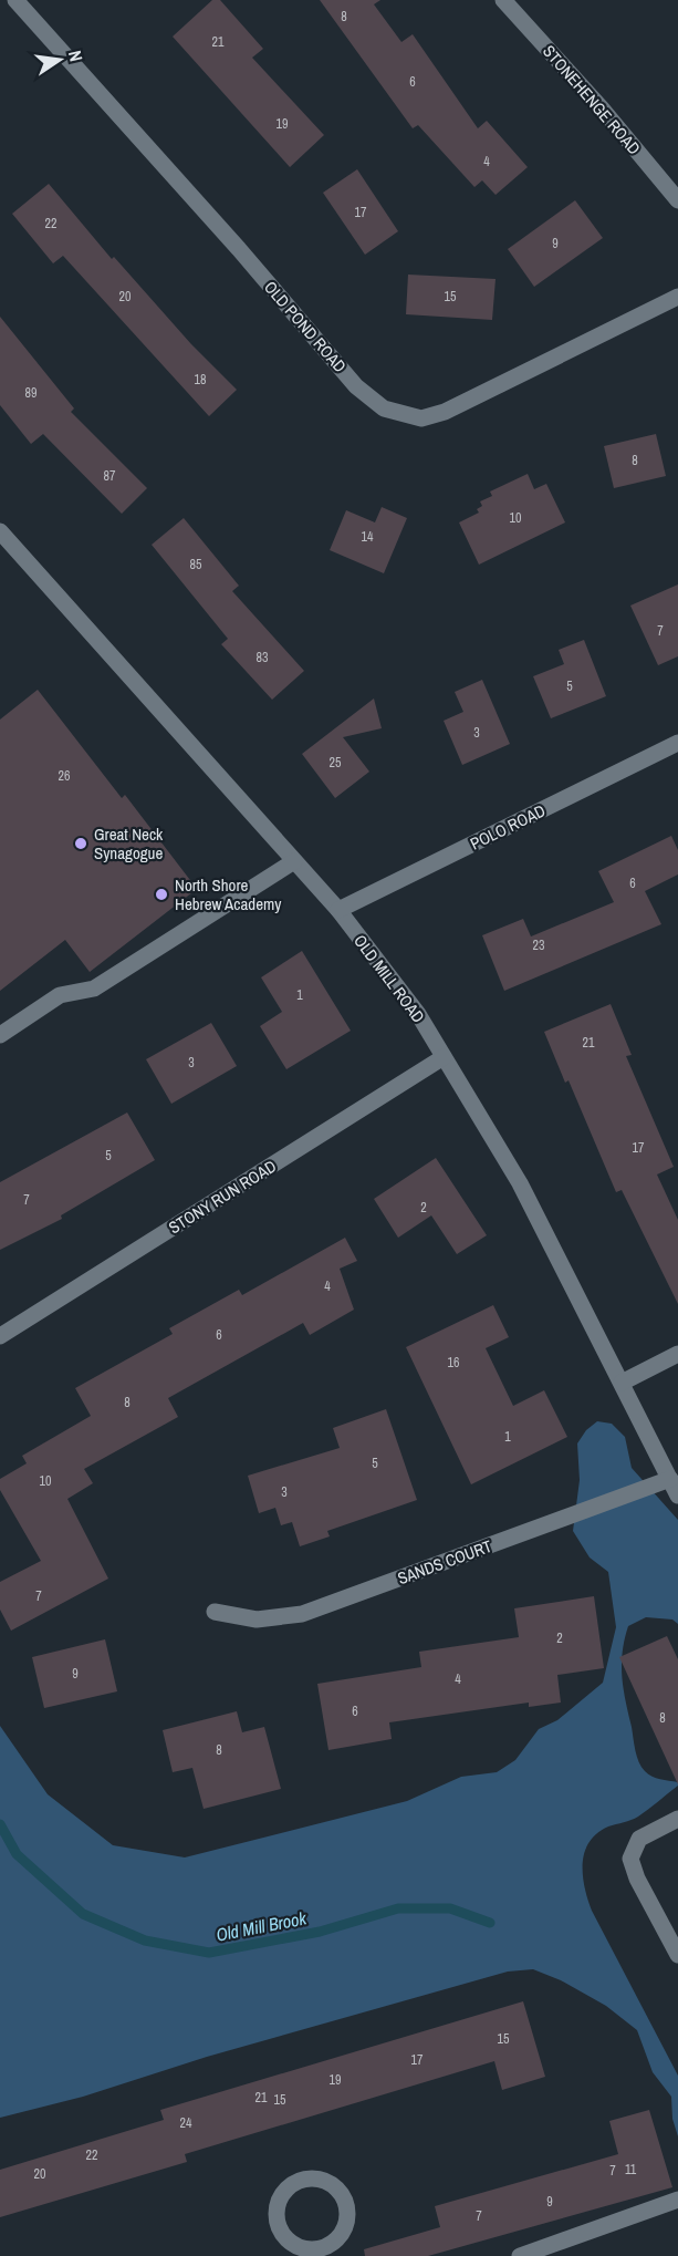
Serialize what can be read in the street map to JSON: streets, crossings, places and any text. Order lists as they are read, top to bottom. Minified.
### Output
{"streets":{"street":["STONEHENGE ROAD","OLD POND ROAD","POLO ROAD","OLD MILL ROAD","STONY RUN ROAD","SANDS COURT"]},"crossings":[["POLO ROAD","OLD MILL ROAD"],["OLD MILL ROAD","STONY RUN ROAD"],["OLD MILL ROAD","SANDS COURT"]],"water":["Old Mill Brook"],"places":["Great Neck Synagogue","North Shore Hebrew Academy"],"house_numbers":["8","21","6","19","4","17","22","9","20","15","18","89","8","87","10","14","85","7","83","5","3","25","26","6","23","1","21","3","17","5","7","2","4","6","16","8","1","5","10","3","7","2","9","4","6","8","8","15","17","19","21","15","24","22","11","7","20","9","7"],"north":"right"}
